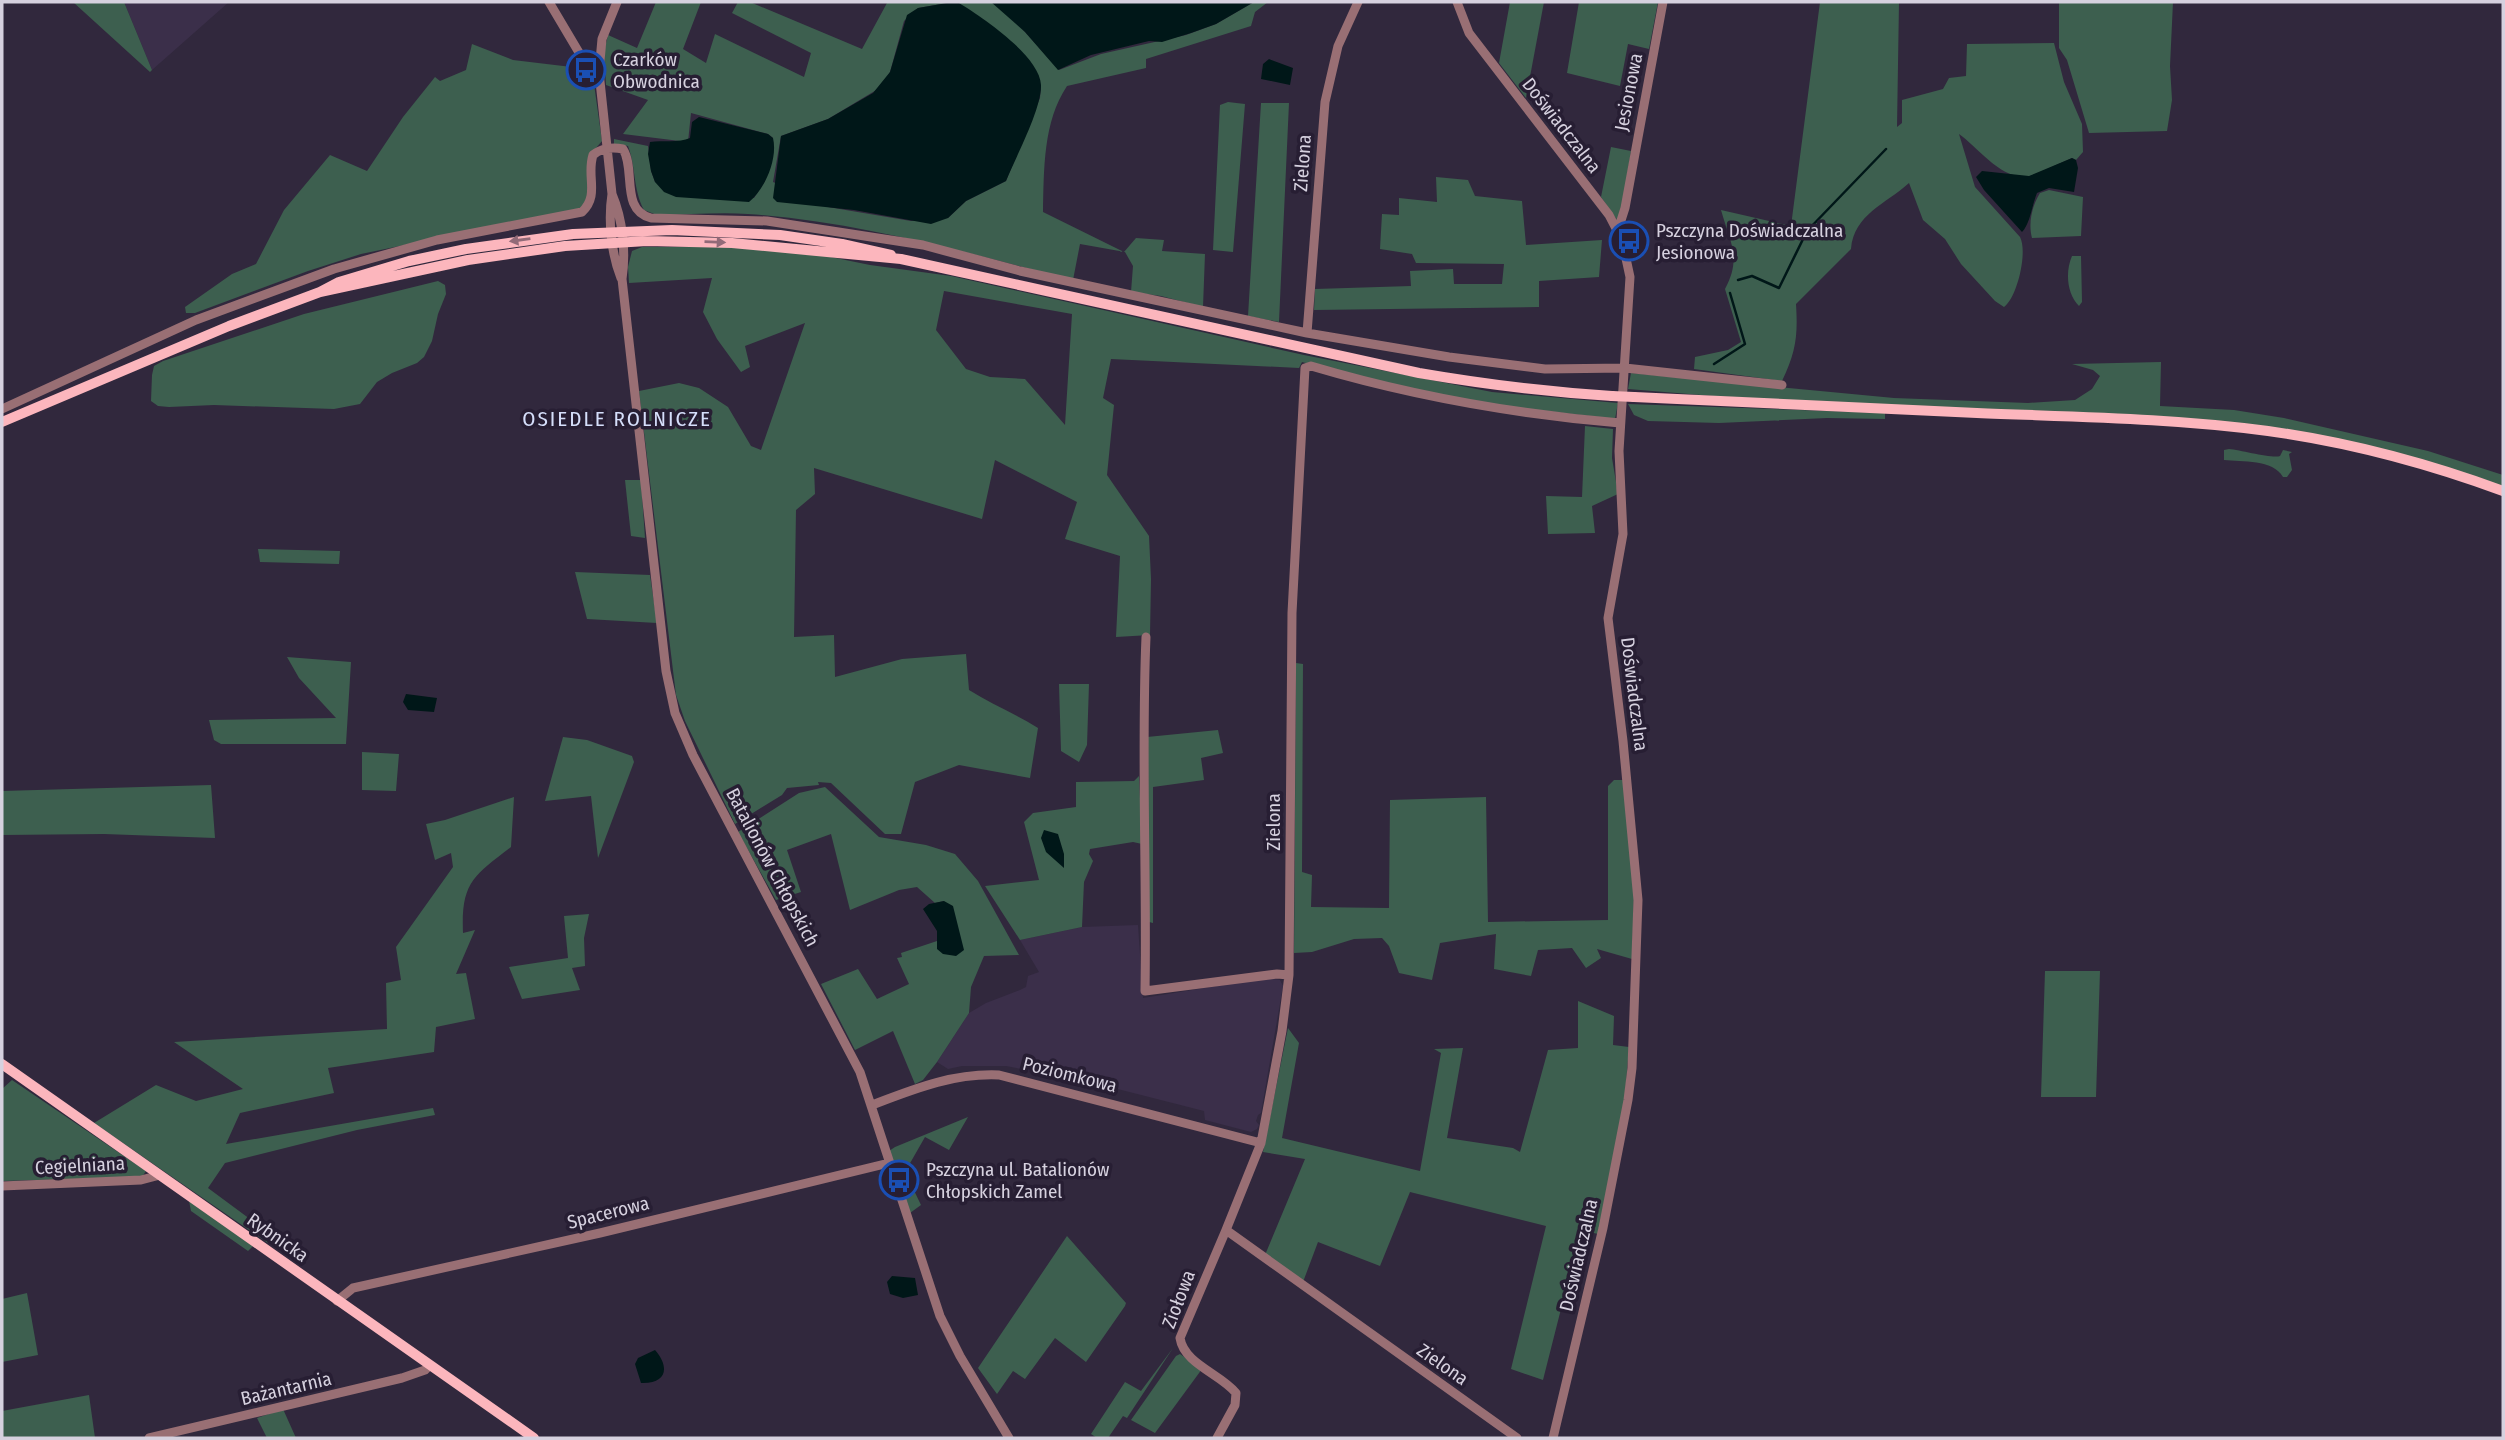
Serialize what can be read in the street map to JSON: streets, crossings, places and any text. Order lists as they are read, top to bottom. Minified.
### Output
{"streets":{"main road":["Rybnicka"],"street":["Jesionowa","Doświadczalna","Zielona","Batalionów Chłopskich","Poziomkowa","Cegielniana","Spacerowa","Ziołowa","Bażantarnia"]},"crossings":[["Jesionowa","Doświadczalna"],["Doświadczalna","Zielona"],["Zielona","Poziomkowa"],["Zielona","Ziołowa"],["Batalionów Chłopskich","Poziomkowa"],["Batalionów Chłopskich","Spacerowa"],["Cegielniana","Rybnicka"],["Spacerowa","Rybnicka"],["Rybnicka","Bażantarnia"]],"districts":["OSIEDLE ROLNICZE"],"places":{"bus stop":["Czarków Obwodnica","Pszczyna Doświadczalna Jesionowa","Pszczyna ul. Batalionów Chłopskich Zamel"]}}
